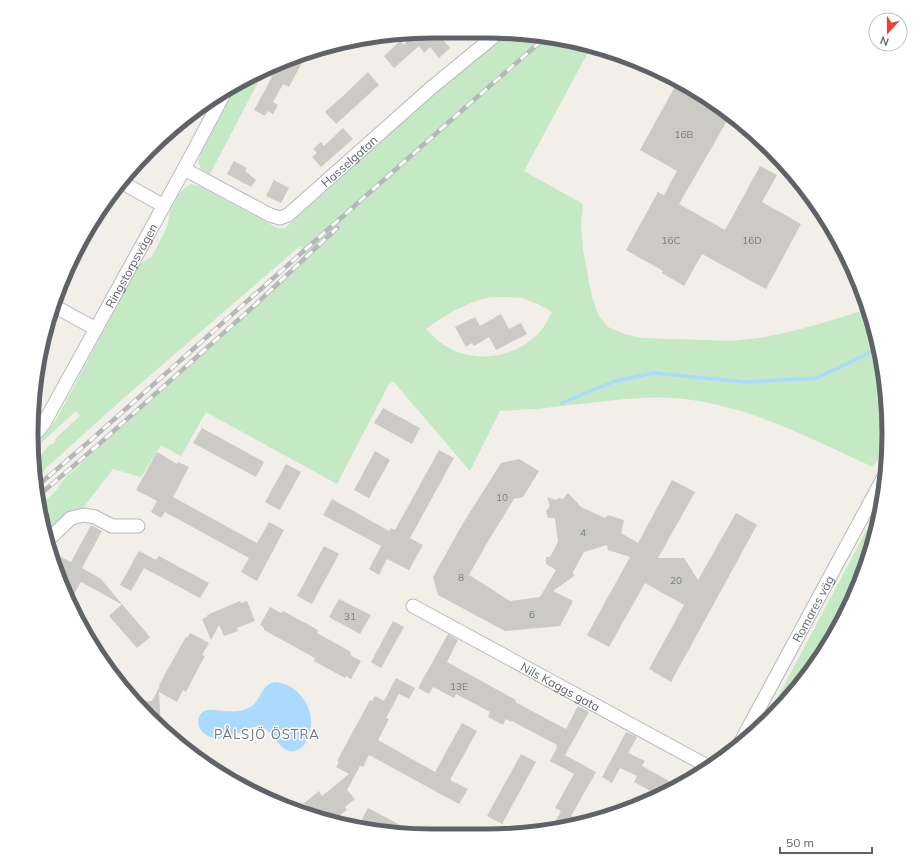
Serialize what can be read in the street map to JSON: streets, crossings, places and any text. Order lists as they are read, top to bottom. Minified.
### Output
{"streets":{"street":["Hasselgatan","Ringstorpsvägen","Romares väg","Nils Kaggs gata"]},"crossings":[["Hasselgatan","Ringstorpsvägen"]],"districts":["PÅLSJÖ ÖSTRA"],"house_numbers":["16B","16C","16D","10","4","8","20","6","31","13E"],"scale_bar":"50 m","north":"bottom"}
